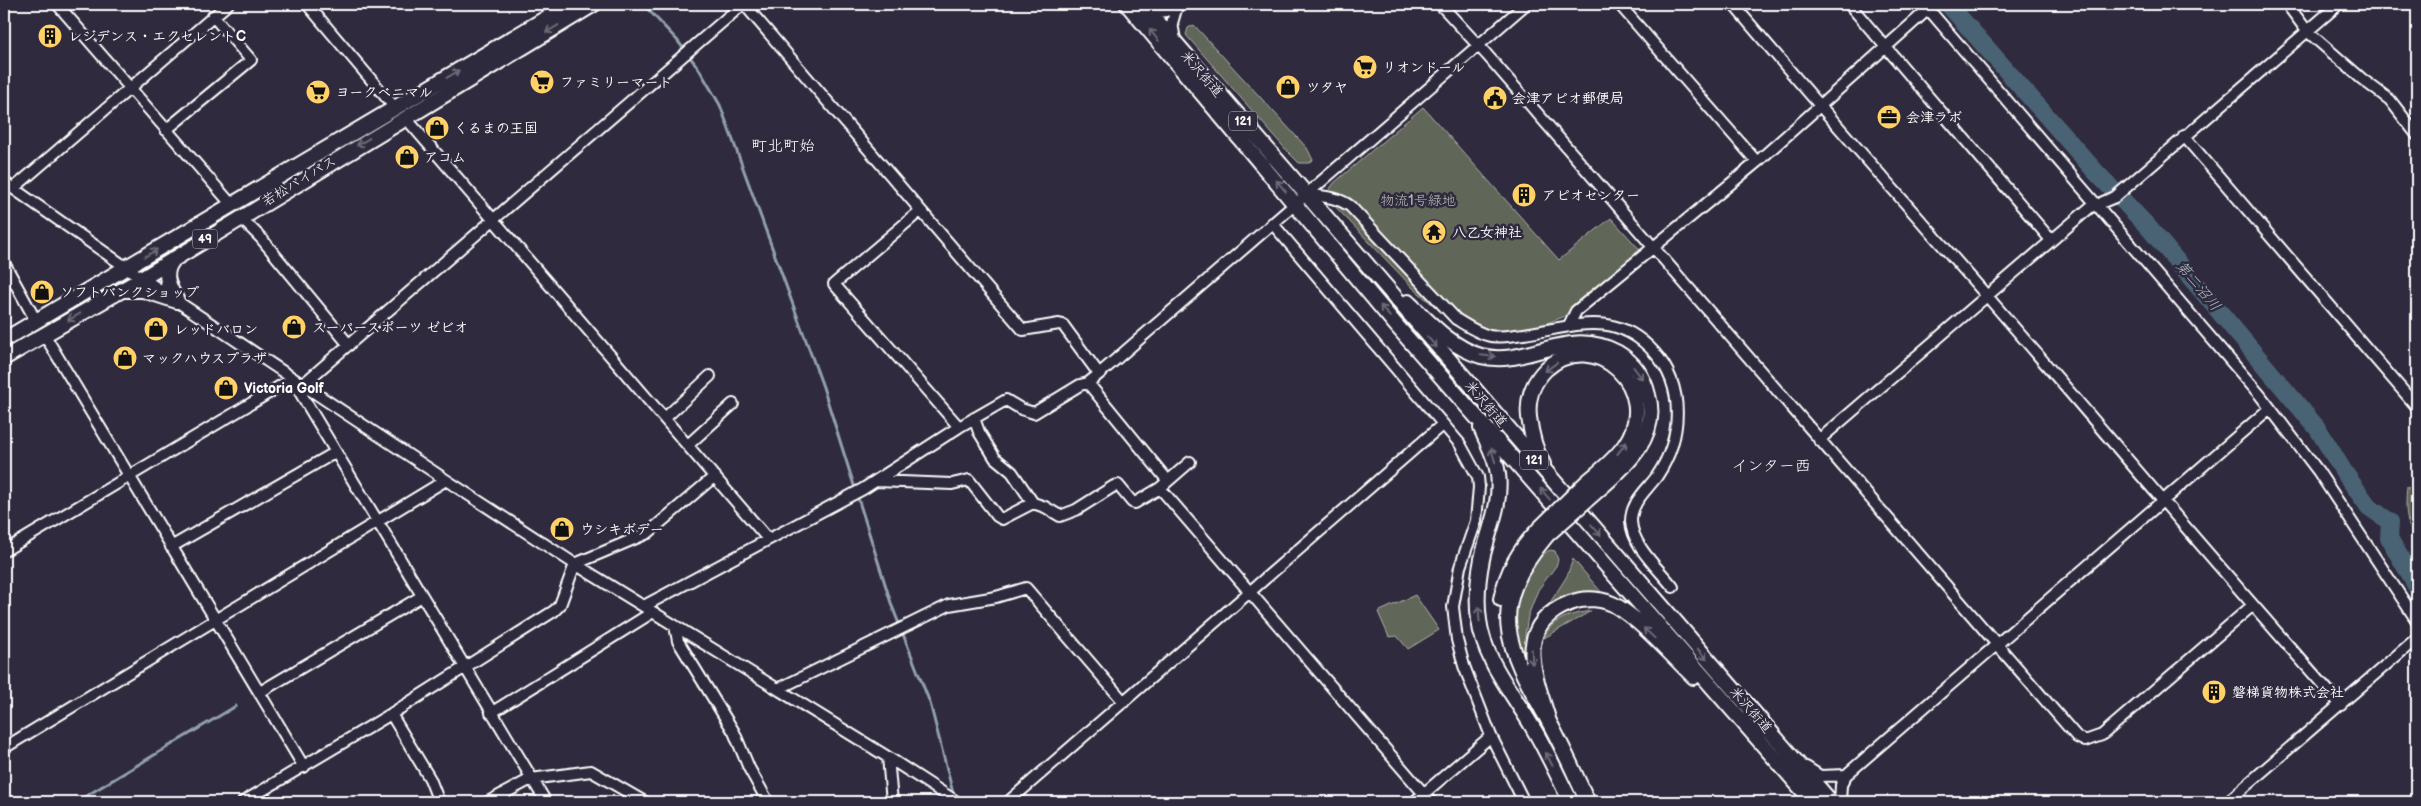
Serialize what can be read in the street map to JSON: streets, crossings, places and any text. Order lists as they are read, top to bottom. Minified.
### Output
{"streets":{"highway":["米沢街道","121","若松バイパス","49"]},"districts":["町北町始","インター西"],"water":["第二沼川"],"parks":["物流1号緑地"],"places":{"building":["レジデンス・エクセレントC","アピオセンター","磐梯貨物株式会社"],"supermarket":["リオンドール","ファミリーマート","ヨークベニマル"],"shop":["ツタヤ","くるまの王国","アコム","ソフトバンクショップ","スーパースポーツ ゼビオ","レッドバロン","マックハウスプラザ","Victoria Golf","ウシキボデー"],"public building":["会津アピオ郵便局"],"office":["会津ラボ"],"temple":["八乙女神社"]}}
